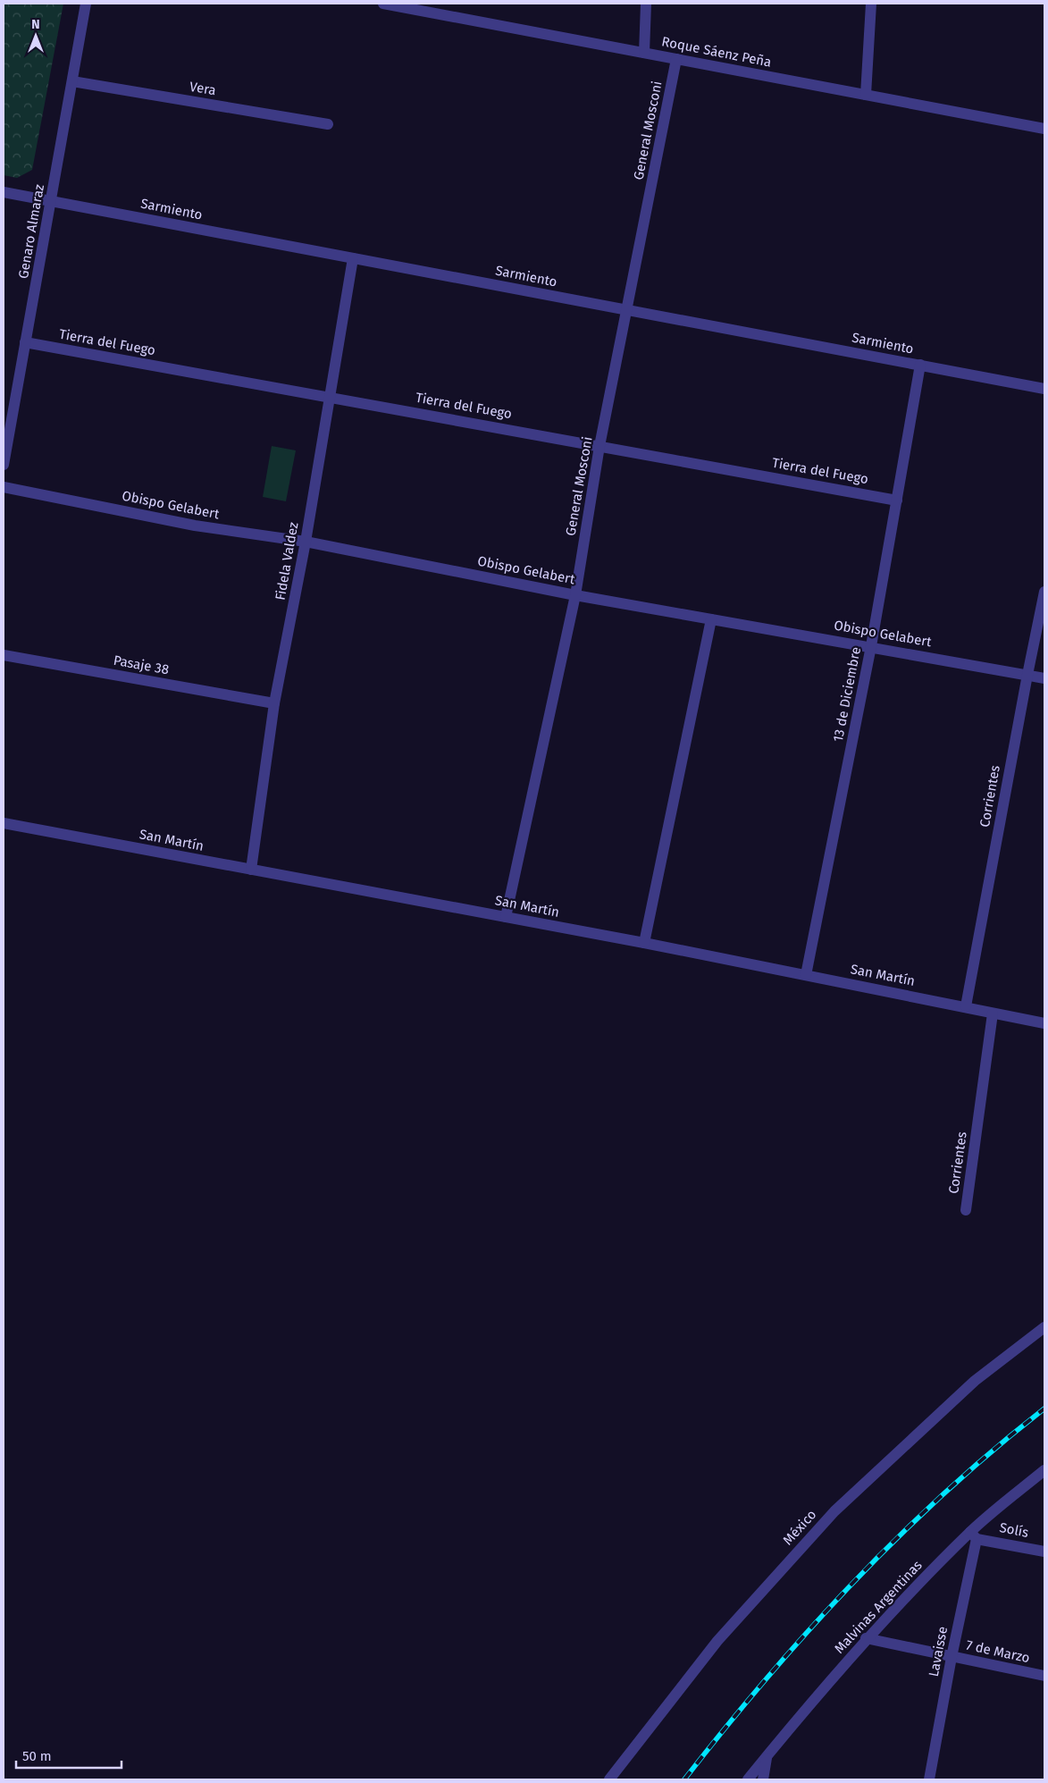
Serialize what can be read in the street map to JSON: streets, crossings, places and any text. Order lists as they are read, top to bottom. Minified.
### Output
{"streets":{"street":["Roque Sáenz Peña","Vera","General Mosconi","Sarmiento","Genaro Almaraz","Tierra del Fuego","Obispo Gelabert","Fidela Valdez","Pasaje 38","13 de Diciembre","Corrientes","San Martín","México","Solís","Malvinas Argentinas","Lavaisse","7 de Marzo"]},"crossings":[["Roque Sáenz Peña","General Mosconi"],["Vera","Genaro Almaraz"],["General Mosconi","Sarmiento"],["General Mosconi","Tierra del Fuego"],["General Mosconi","Obispo Gelabert"],["General Mosconi","San Martín"],["Sarmiento","Genaro Almaraz"],["Sarmiento","Fidela Valdez"],["Sarmiento","13 de Diciembre"],["Genaro Almaraz","Tierra del Fuego"],["Tierra del Fuego","Fidela Valdez"],["Tierra del Fuego","13 de Diciembre"],["Obispo Gelabert","Fidela Valdez"],["Obispo Gelabert","13 de Diciembre"],["Obispo Gelabert","Corrientes"],["Fidela Valdez","Pasaje 38"],["Fidela Valdez","San Martín"],["13 de Diciembre","San Martín"],["Corrientes","San Martín"],["Solís","Malvinas Argentinas"],["Solís","Lavaisse"],["Malvinas Argentinas","Lavaisse"],["Malvinas Argentinas","7 de Marzo"],["Lavaisse","7 de Marzo"]],"scale_bar":"50 m","north":"top"}
